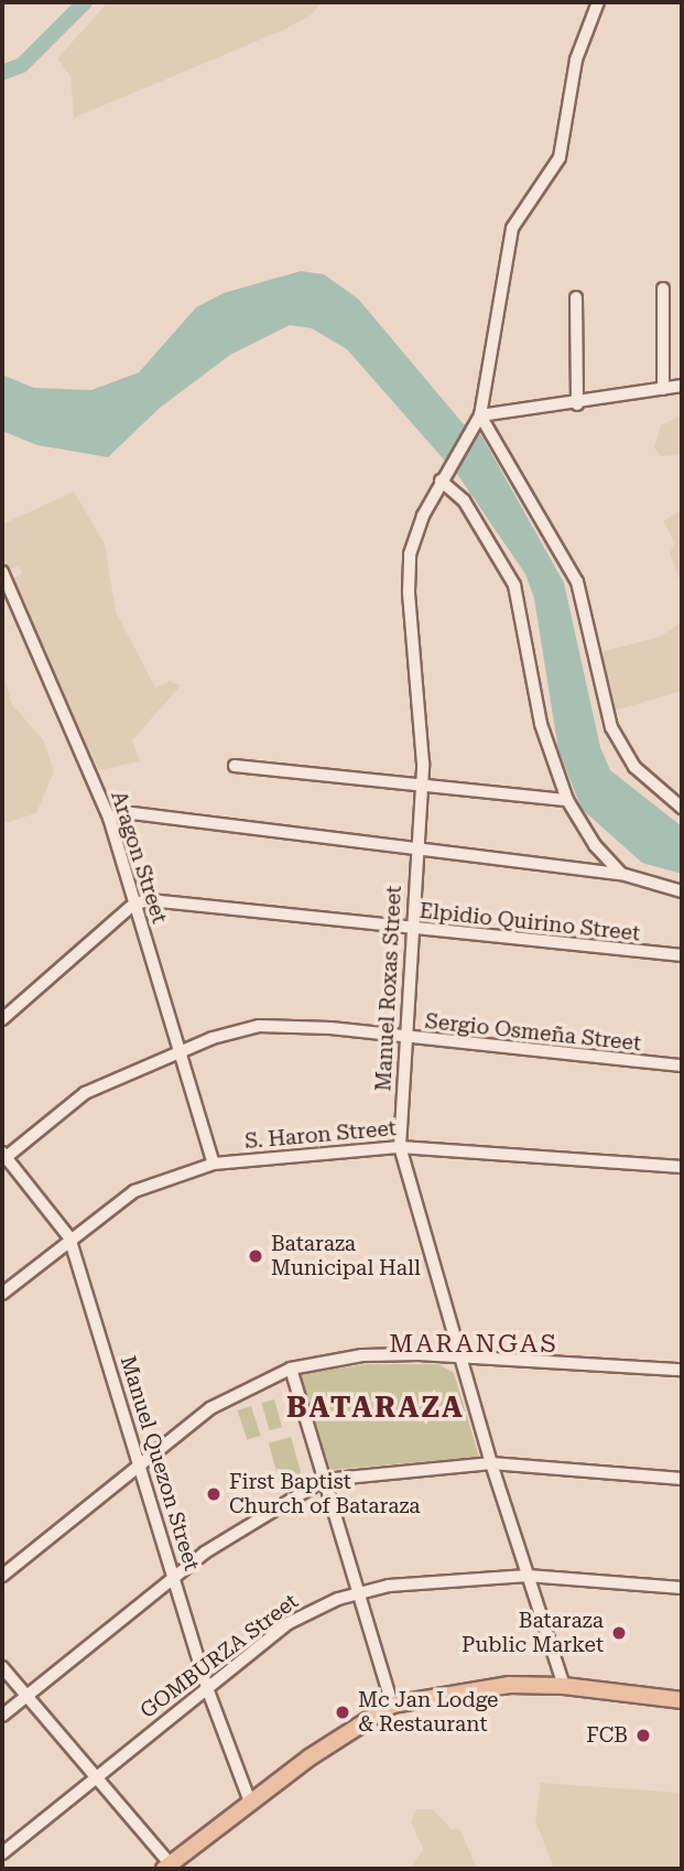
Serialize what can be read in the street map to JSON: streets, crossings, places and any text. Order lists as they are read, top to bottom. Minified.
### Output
{"streets":{"street":["Aragon Street","Elpidio Quirino Street","Manuel Roxas Street","Sergio Osmeña Street","S. Haron Street","Manuel Quezon Street","GOMBURZA Street"]},"crossings":[["Aragon Street","Elpidio Quirino Street"],["Aragon Street","Sergio Osmeña Street"],["Aragon Street","S. Haron Street"],["Elpidio Quirino Street","Manuel Roxas Street"],["Manuel Roxas Street","Sergio Osmeña Street"],["Manuel Roxas Street","S. Haron Street"],["Manuel Roxas Street","GOMBURZA Street"],["Sergio Osmeña Street","Manuel Quezon Street"],["S. Haron Street","Manuel Quezon Street"],["Manuel Quezon Street","GOMBURZA Street"]],"districts":["MARANGAS","BATARAZA"],"places":["Bataraza Municipal Hall","First Baptist Church of Bataraza","Bataraza Public Market","Mc Jan Lodge & Restaurant","FCB"]}
